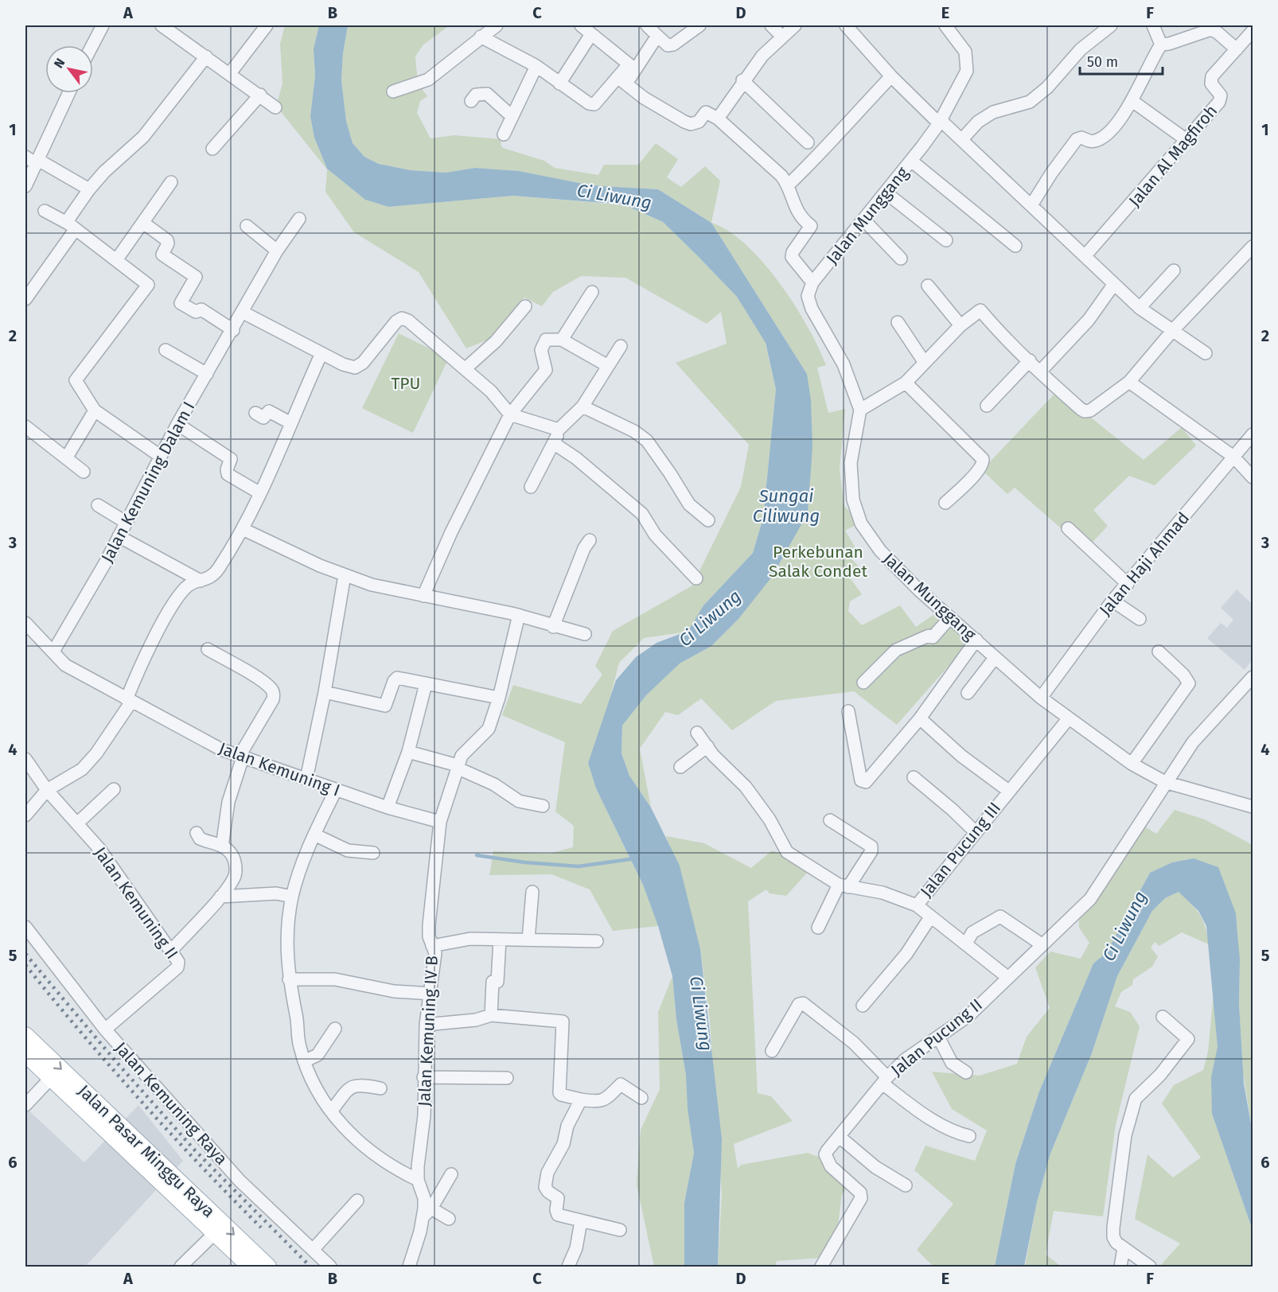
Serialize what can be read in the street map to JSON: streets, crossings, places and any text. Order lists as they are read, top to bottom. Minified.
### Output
{"streets":{"main road":["Jalan Pasar Minggu Raya"],"street":["Jalan Al Magfiroh","Jalan Munggang","Jalan Kemuning Dalam I","Jalan Haji Ahmad","Jalan Kemuning I","Jalan Pucung III","Jalan Kemuning II","Jalan Kemuning IV B","Jalan Pucung II","Jalan Kemuning Raya"]},"crossings":[["Jalan Munggang","Jalan Haji Ahmad"],["Jalan Munggang","Jalan Pucung III"],["Jalan Munggang","Jalan Pucung II"],["Jalan Kemuning Dalam I","Jalan Kemuning I"],["Jalan Kemuning I","Jalan Kemuning IV B"],["Jalan Kemuning II","Jalan Kemuning Raya"]],"water":["Ci Liwung","Sungai Ciliwung"],"parks":["TPU","Perkebunan Salak Condet"],"scale_bar":"50 m","north":"top left","grid":{"columns":["A","B","C","D","E","F"],"rows":["1","2","3","4","5","6"]}}
